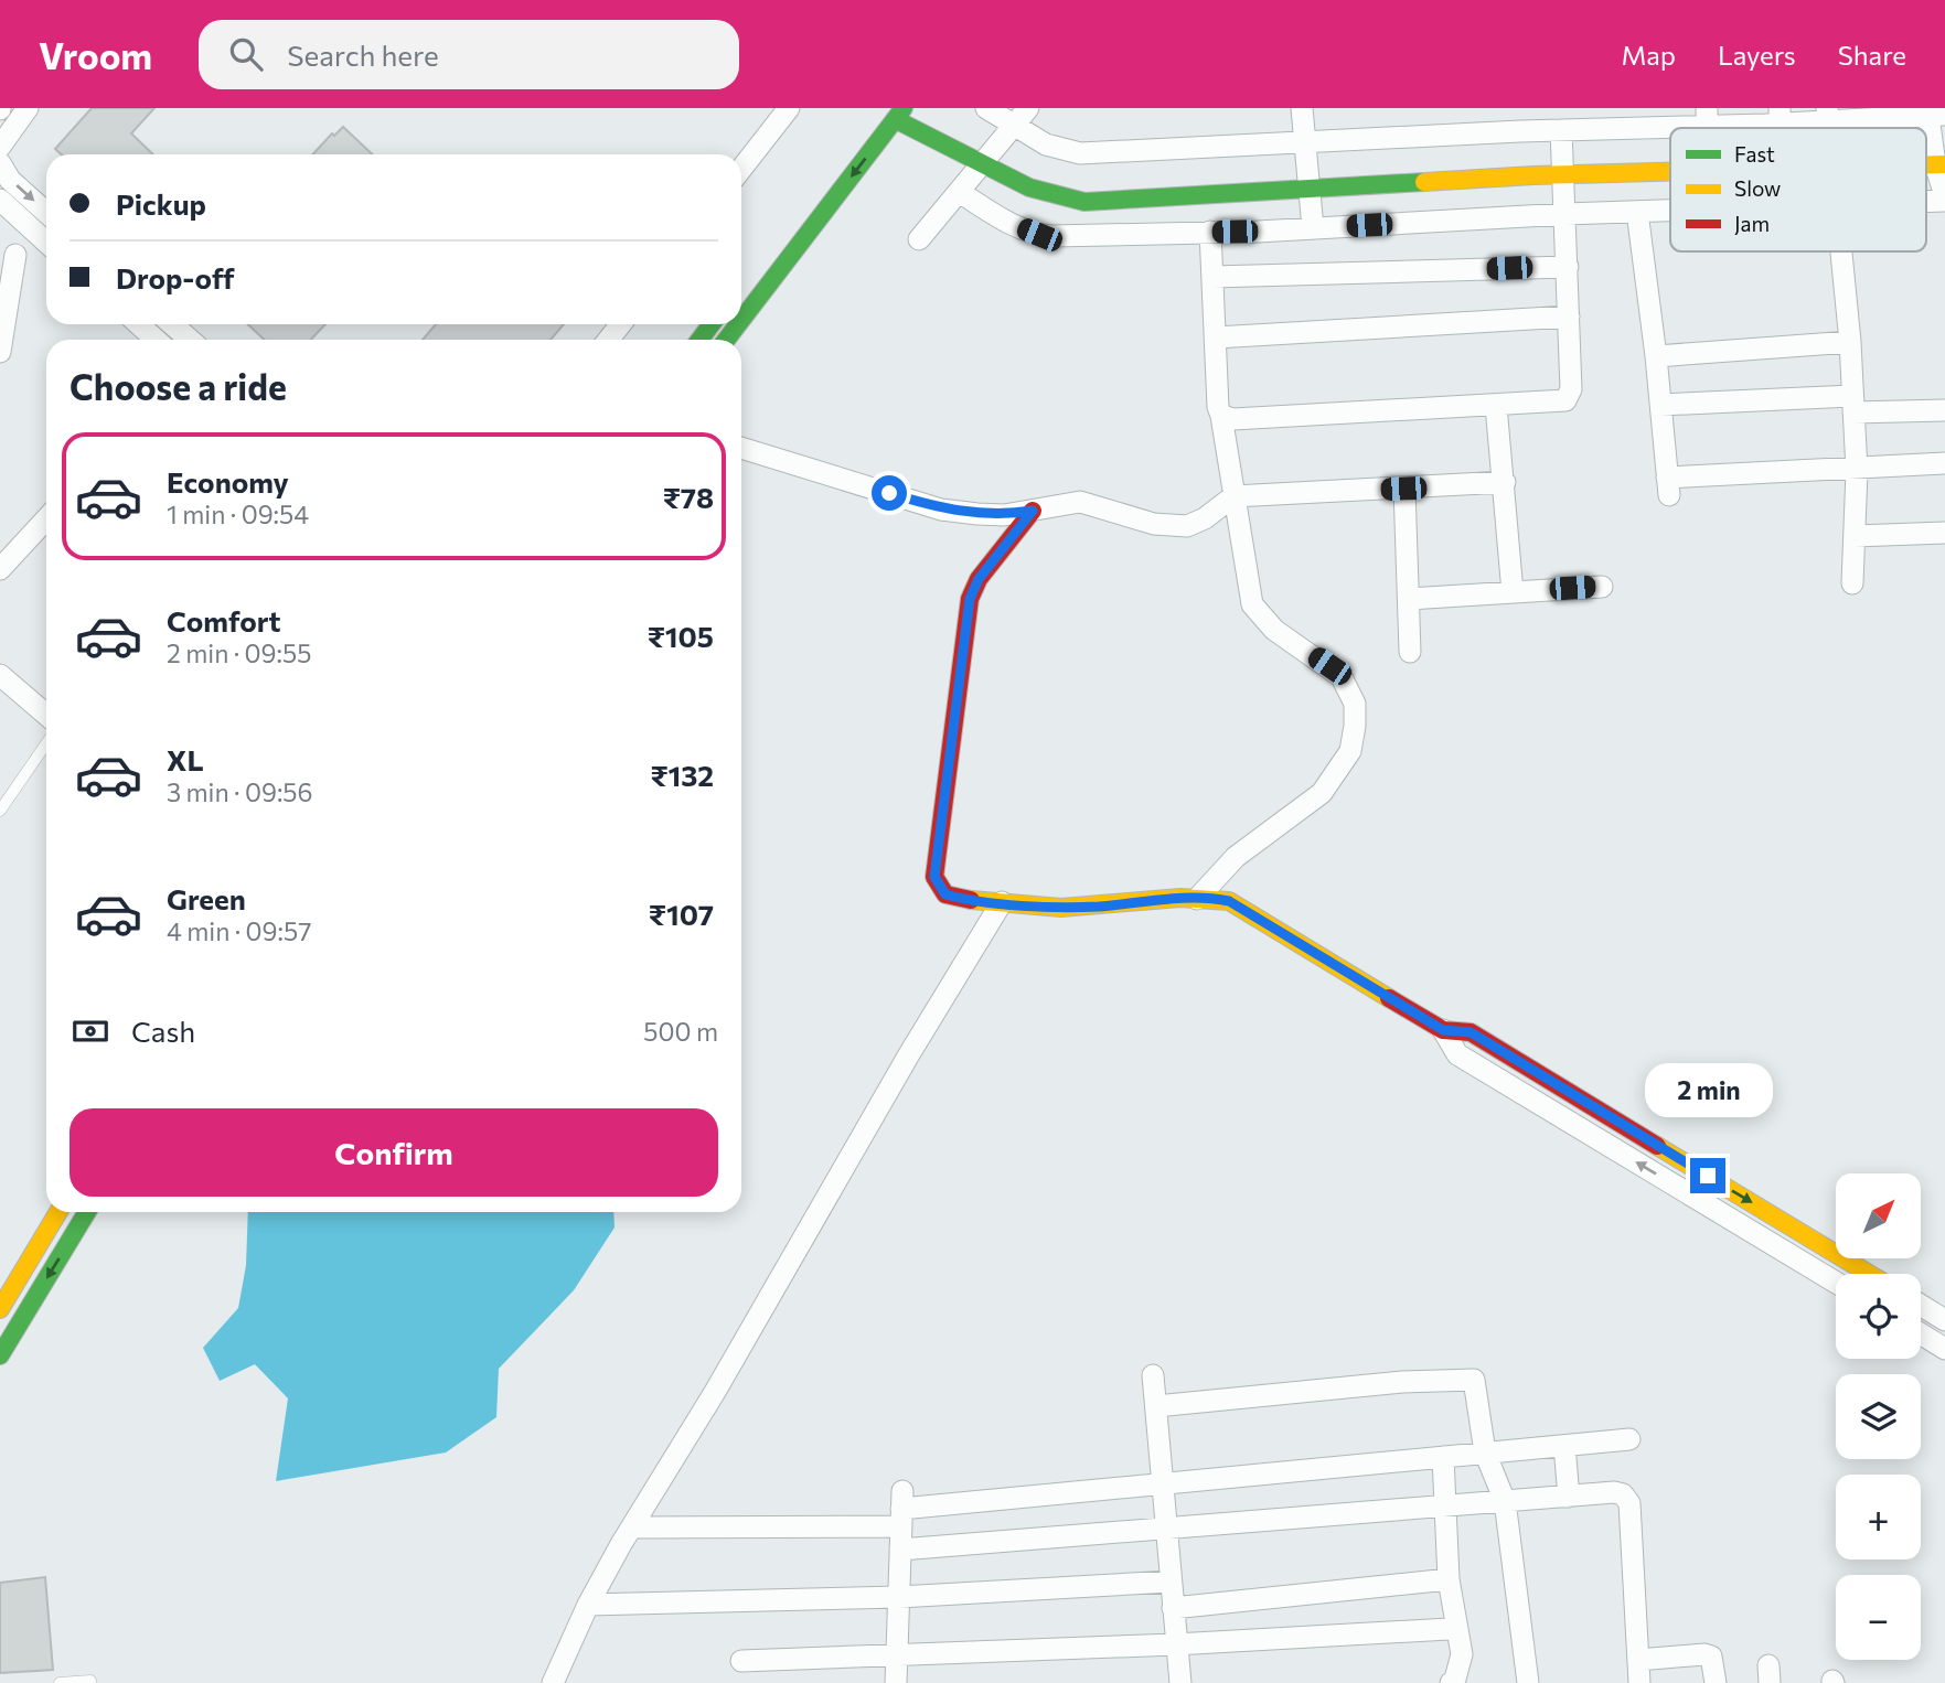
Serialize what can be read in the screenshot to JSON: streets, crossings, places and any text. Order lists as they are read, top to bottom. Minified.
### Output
{"legend":["Fast","Slow","Jam"],"north":"top right","page":{"header":"Vroom","search":"Search here","nav":["Map","Layers","Share"],"banner":["Pickup","Drop-off"],"heading":"Choose a ride","list":[{"name":"Economy","note":"1 min · 09:54","value":"₹78"},{"name":"Comfort","note":"2 min · 09:55","value":"₹105"},{"name":"XL","note":"3 min · 09:56","value":"₹132"},{"name":"Green","note":"4 min · 09:57","value":"₹107"}],"pay":["Cash","500 m"],"bubble":"2 min","buttons":"Confirm","map_buttons":["+","−"]}}
